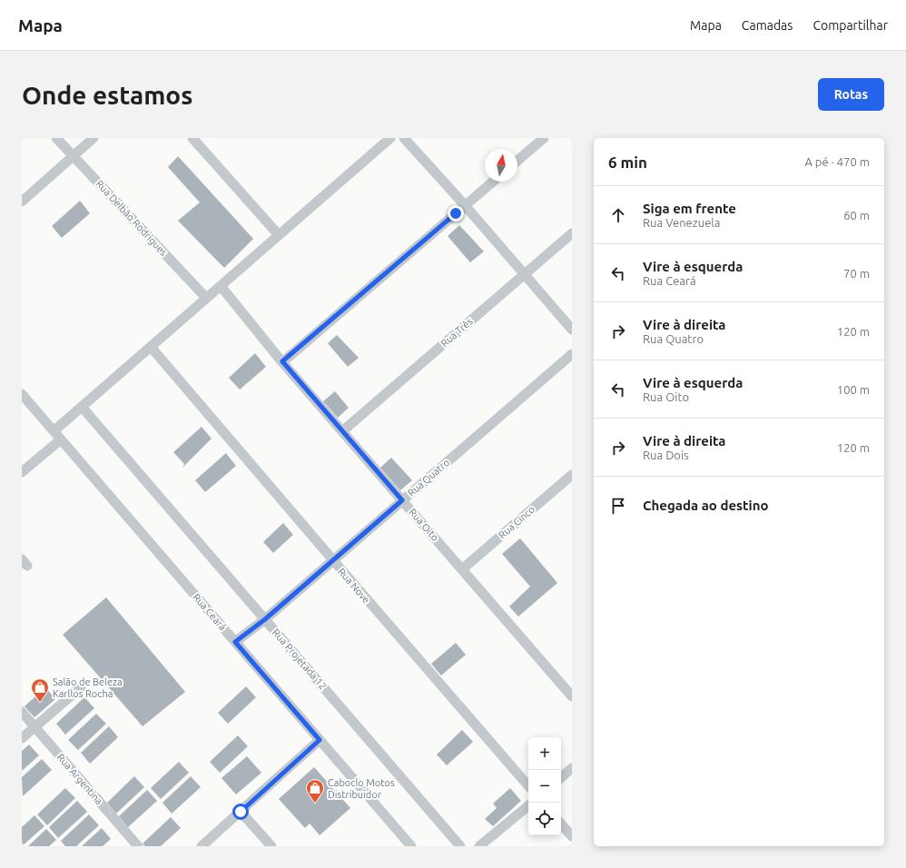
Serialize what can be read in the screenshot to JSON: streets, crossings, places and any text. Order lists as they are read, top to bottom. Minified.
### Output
{"streets":{"street":["Rua Delbão Rodrigues","Rua Três","Rua Quatro","Rua Cinco","Rua Oito","Rua Nove","Rua Ceará","Rua Projetada 12","Rua Argentina"]},"crossings":[["Rua Três","Rua Oito"],["Rua Quatro","Rua Oito"],["Rua Quatro","Rua Nove"],["Rua Quatro","Rua Ceará"],["Rua Quatro","Rua Projetada 12"],["Rua Cinco","Rua Oito"]],"places":{"shop":["Salão de Beleza Karllos Rocha","Caboclo Motos Distribuidor"]},"north":"top","page":{"header":"Mapa","nav":["Mapa","Camadas","Compartilhar"],"buttons":"Rotas","title":"Onde estamos","heading":["6 min","A pé · 470 m"],"list":[["Siga em frente","Rua Venezuela","60 m"],["Vire à esquerda","Rua Ceará","70 m"],["Vire à direita","Rua Quatro","120 m"],["Vire à esquerda","Rua Oito","100 m"],["Vire à direita","Rua Dois","120 m"],"Chegada ao destino"],"map_buttons":["+","−"]}}
